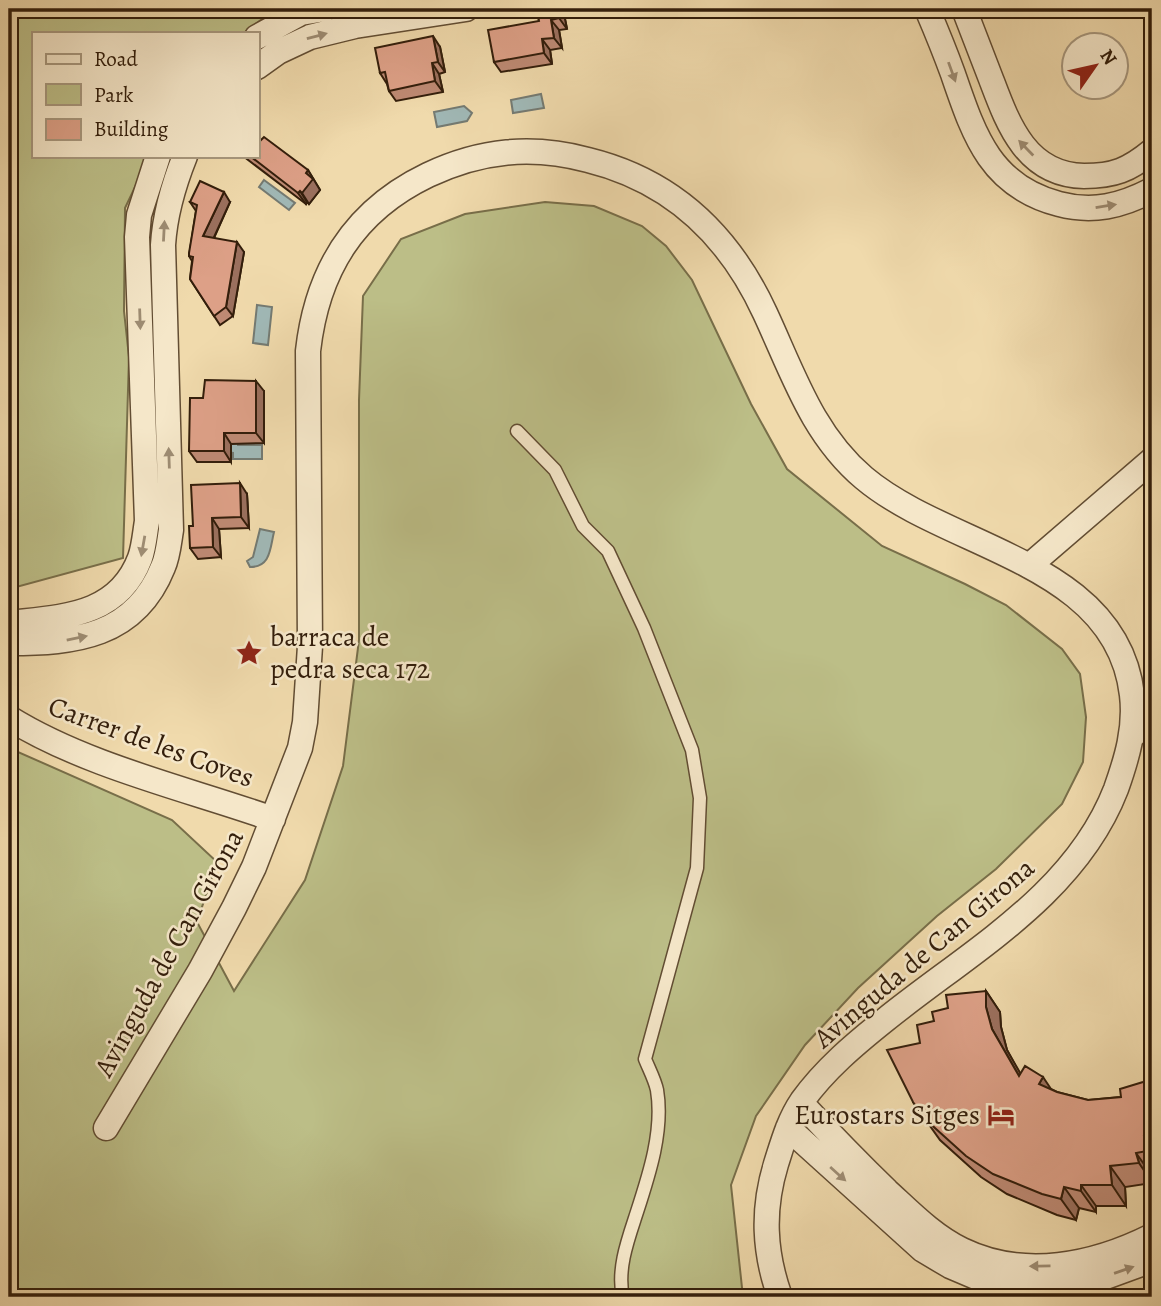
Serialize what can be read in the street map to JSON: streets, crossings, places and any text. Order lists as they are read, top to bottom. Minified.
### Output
{"streets":{"street":["Carrer de les Coves","Avinguda de Can Girona"]},"crossings":[["Carrer de les Coves","Avinguda de Can Girona"]],"places":{"place":["barraca de pedra seca 172"],"hotel":["Eurostars Sitges"]},"legend":["Road","Park","Building"],"north":"top right"}
